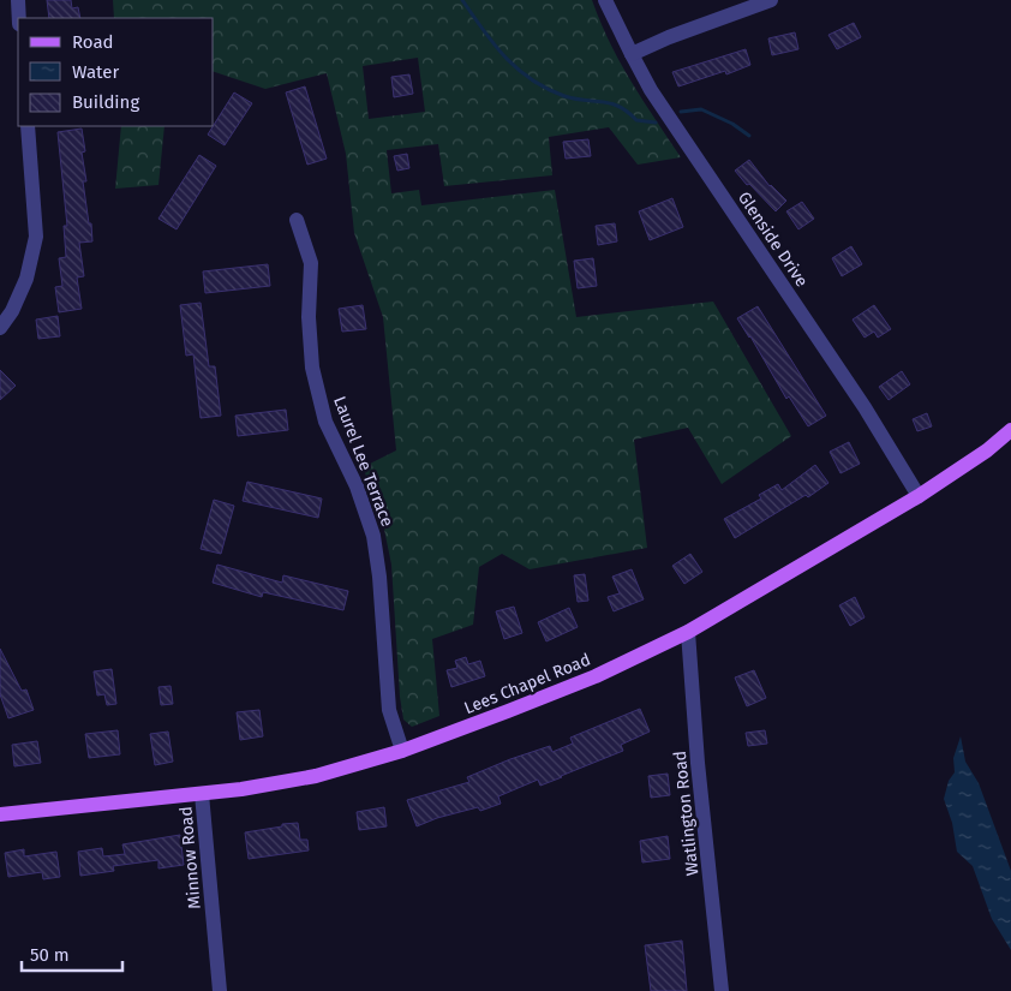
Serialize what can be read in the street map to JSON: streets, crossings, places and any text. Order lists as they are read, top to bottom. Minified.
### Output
{"streets":{"main road":["Lees Chapel Road"],"street":["Glenside Drive","Laurel Lee Terrace","Watlington Road","Minnow Road"]},"crossings":[["Glenside Drive","Lees Chapel Road"],["Laurel Lee Terrace","Lees Chapel Road"],["Lees Chapel Road","Watlington Road"],["Lees Chapel Road","Minnow Road"]],"legend":["Road","Water","Building"],"scale_bar":"50 m"}
